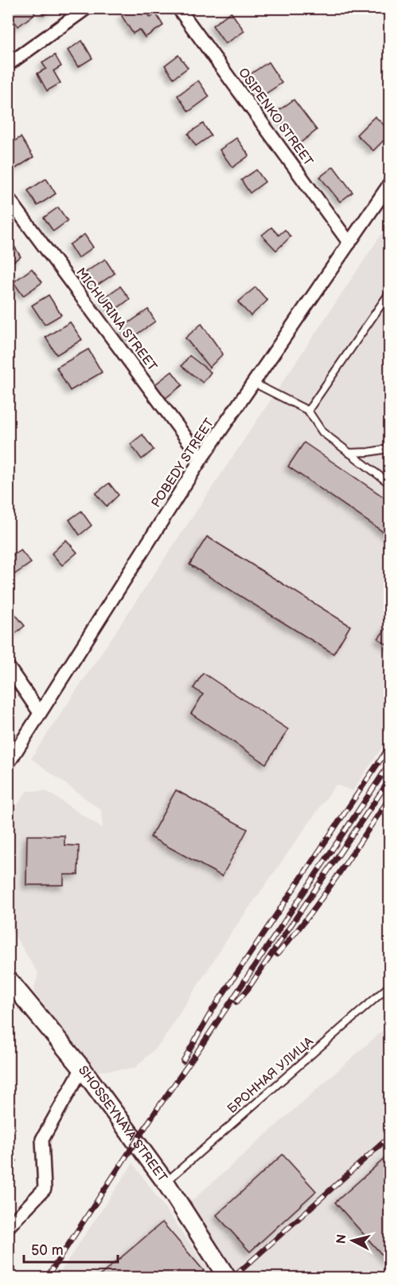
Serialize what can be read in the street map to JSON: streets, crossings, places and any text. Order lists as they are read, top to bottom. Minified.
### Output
{"streets":{"main road":["SHOSSEYNAYA STREET"],"street":["OSIPENKO STREET","MICHURINA STREET","POBEDY STREET"],"lane":["БРОННАЯ УЛИЦА"]},"crossings":[["OSIPENKO STREET","POBEDY STREET"],["MICHURINA STREET","POBEDY STREET"],["БРОННАЯ УЛИЦА","SHOSSEYNAYA STREET"]],"scale_bar":"50 m","north":"left"}
